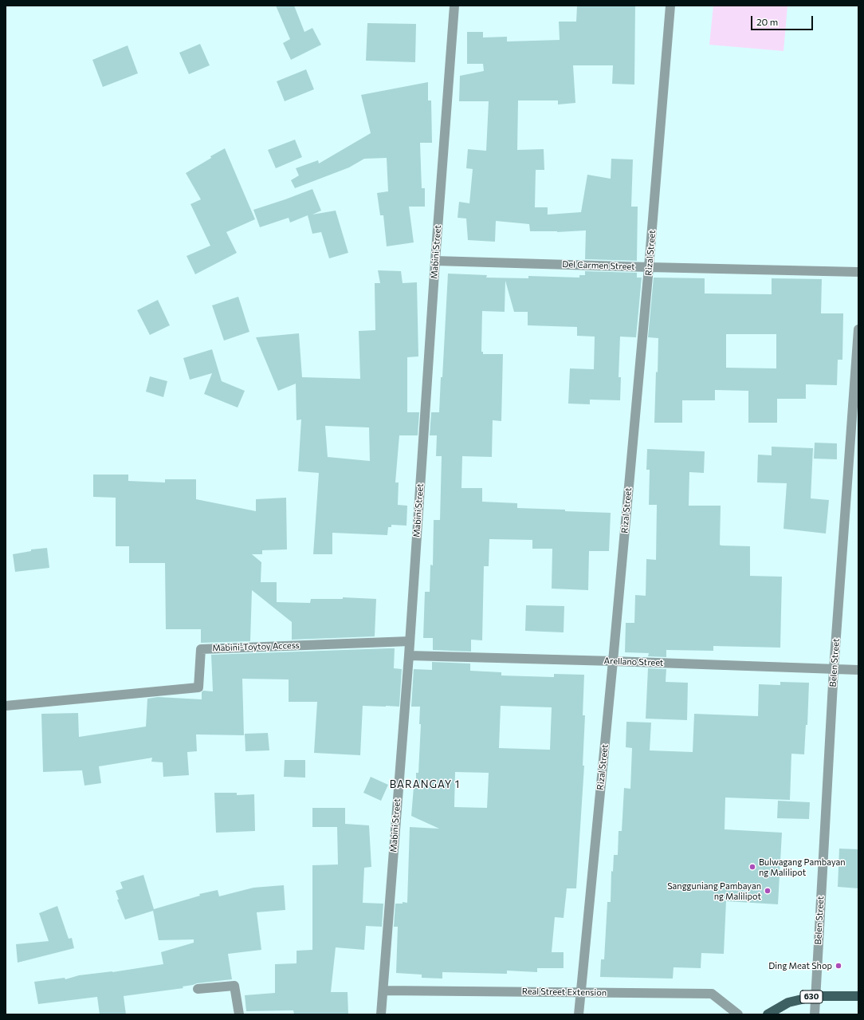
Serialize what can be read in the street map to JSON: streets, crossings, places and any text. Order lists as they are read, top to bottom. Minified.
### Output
{"streets":{"main road":["630"],"street":["Mabini Street","Rizal Street","Del Carmen Street","Mabini-Toytoy Access","Arellano Street","Belen Street","Real Street Extension"]},"crossings":[["Mabini Street","Del Carmen Street"],["Mabini Street","Mabini-Toytoy Access"],["Mabini Street","Arellano Street"],["Mabini Street","Real Street Extension"],["Rizal Street","Del Carmen Street"],["Rizal Street","Arellano Street"],["Rizal Street","Real Street Extension"],["Arellano Street","Belen Street"],["Belen Street","630"]],"districts":["BARANGAY 1"],"places":["Bulwagang Pambayan ng Malilipot","Sangguniang Pambayan ng Malilipot","Ding Meat Shop"],"scale_bar":"20 m"}
